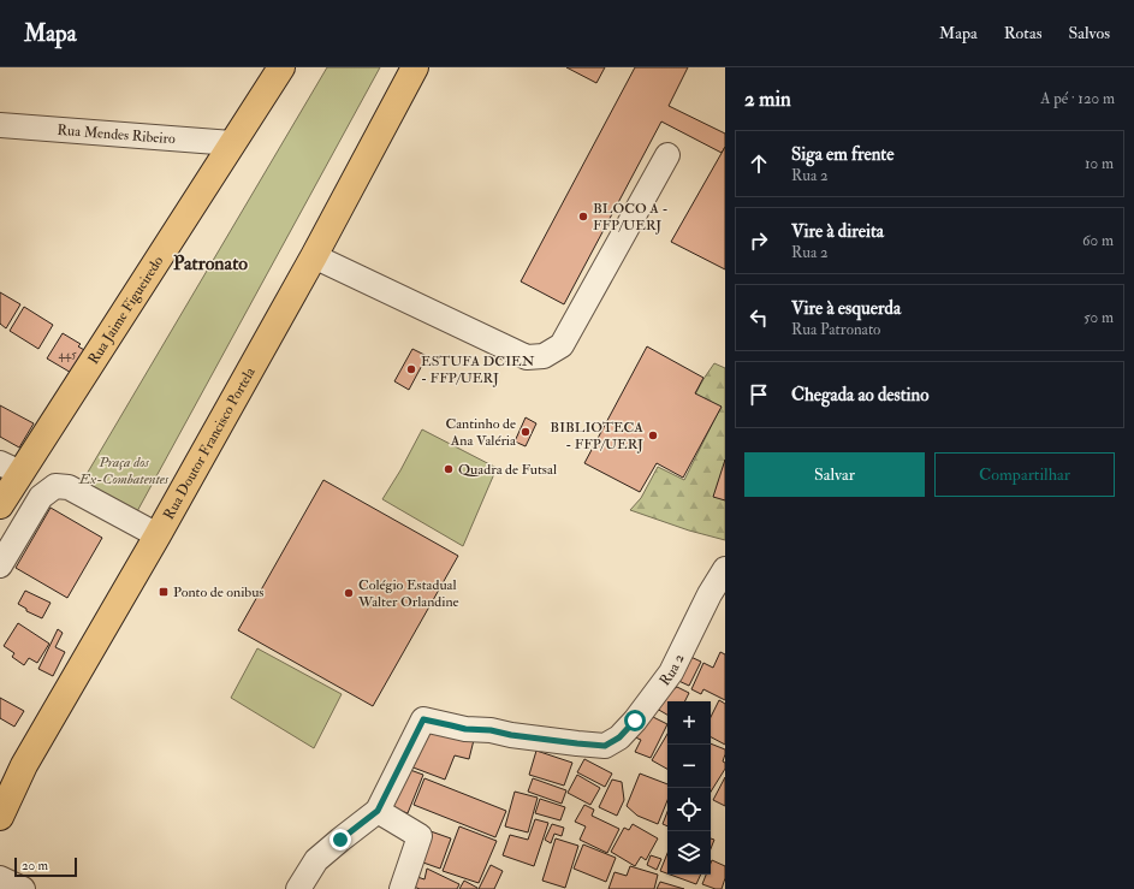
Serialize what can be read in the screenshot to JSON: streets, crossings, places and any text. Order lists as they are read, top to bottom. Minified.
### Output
{"streets":{"main road":["Rua Jaime Figueiredo","Rua Doutor Francisco Portela"],"street":["Rua Mendes Ribeiro","Rua 2"]},"crossings":[["Rua Mendes Ribeiro","Rua Jaime Figueiredo"]],"districts":["Patronato"],"parks":["Praça dos Ex-Combatentes"],"places":{"other":["BLOCO A - FFP/UERJ","ESTUFA DCIEN - FFP/UERJ","Cantinho de Ana Valéria","BIBLIOTECA - FFP/UERJ","Quadra de Futsal","Colégio Estadual Walter Orlandine"],"transit":["Ponto de onibus"]},"house_numbers":["445"],"scale_bar":"20 m","page":{"header":"Mapa","nav":["Mapa","Rotas","Salvos"],"heading":["2 min","A pé · 120 m"],"list":[["Siga em frente","Rua 2","10 m"],["Vire à direita","Rua 2","60 m"],["Vire à esquerda","Rua Patronato","50 m"],"Chegada ao destino"],"buttons":["Salvar","Compartilhar"],"map_buttons":["+","−"],"scale":"20 m"}}
